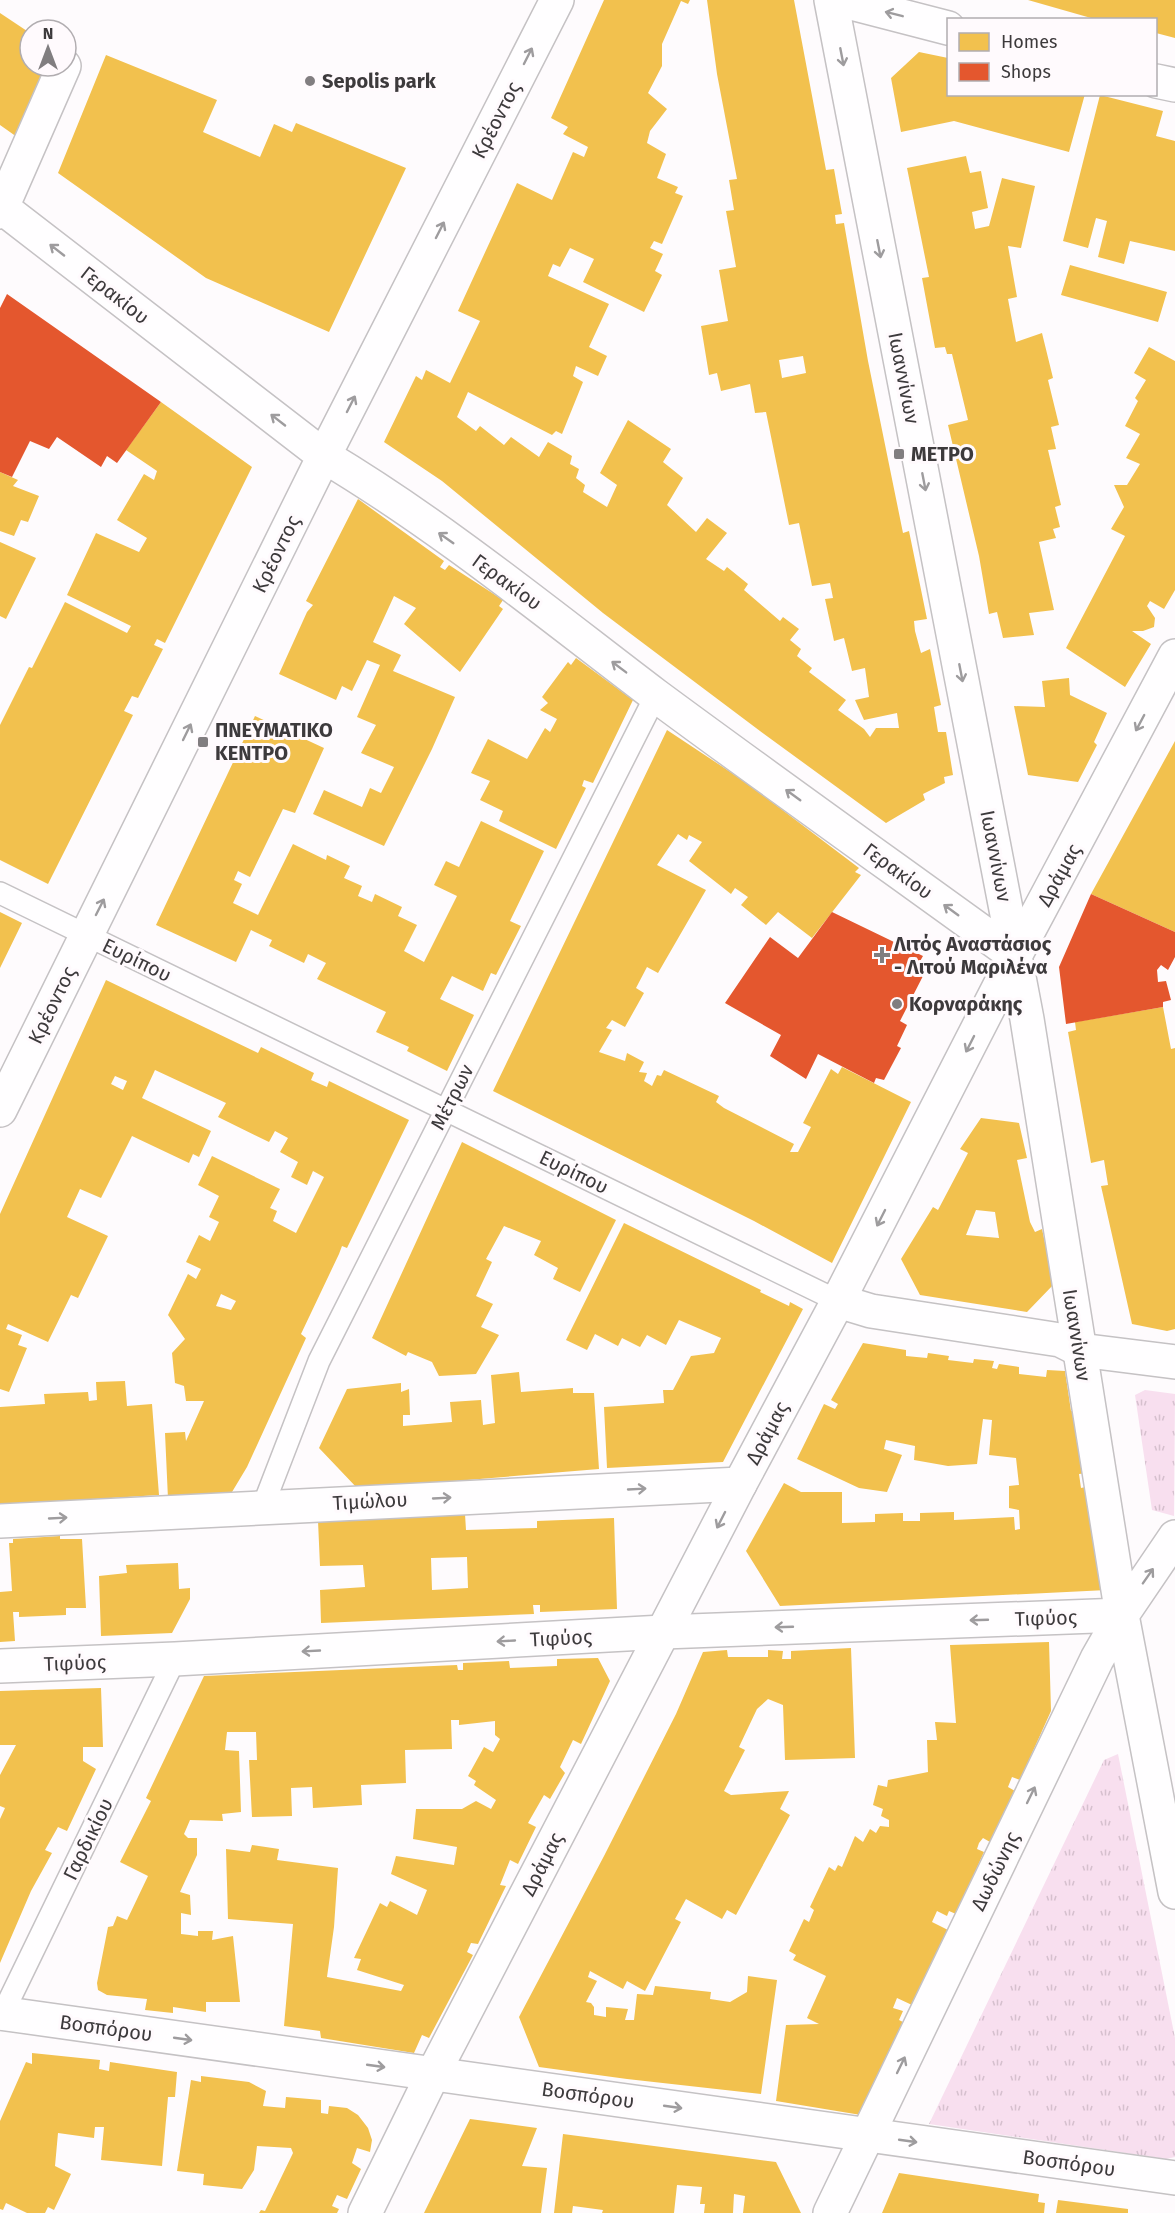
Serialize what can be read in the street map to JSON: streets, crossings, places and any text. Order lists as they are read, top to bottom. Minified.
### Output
{"streets":{"street":["Κρέοντος","Γερακίου","Ιωαννίνων","Δράμας","Ευρίπου","Τιμώλου","Τιφύος","Δωδώνης","Βοσπόρου"],"lane":["Μέτρων","Γαρδικίου"]},"crossings":[["Κρέοντος","Γερακίου"],["Κρέοντος","Ευρίπου"],["Γερακίου","Ιωαννίνων"],["Γερακίου","Δράμας"],["Γερακίου","Μέτρων"],["Ιωαννίνων","Δράμας"],["Ιωαννίνων","Ευρίπου"],["Ιωαννίνων","Τιφύος"],["Ιωαννίνων","Δωδώνης"],["Δράμας","Ευρίπου"],["Δράμας","Τιμώλου"],["Δράμας","Τιφύος"],["Δράμας","Βοσπόρου"],["Ευρίπου","Μέτρων"],["Μέτρων","Τιμώλου"],["Τιφύος","Γαρδικίου"],["Τιφύος","Δωδώνης"],["Γαρδικίου","Βοσπόρου"],["Δωδώνης","Βοσπόρου"]],"one_way":["Κρέοντος","Γερακίου","Ιωαννίνων","Δράμας","Τιμώλου","Τιφύος","Δωδώνης","Βοσπόρου"],"places":{"other":["Sepolis park","Κορναράκης"],"transit":["ΜΕΤΡΟ","ΠΝΕΥΜΑΤΙΚΟ ΚΕΝΤΡΟ"],"health":["Λιτός Αναστάσιος - Λιτού Μαριλένα"]},"legend":["Homes","Shops"],"north":"top"}
